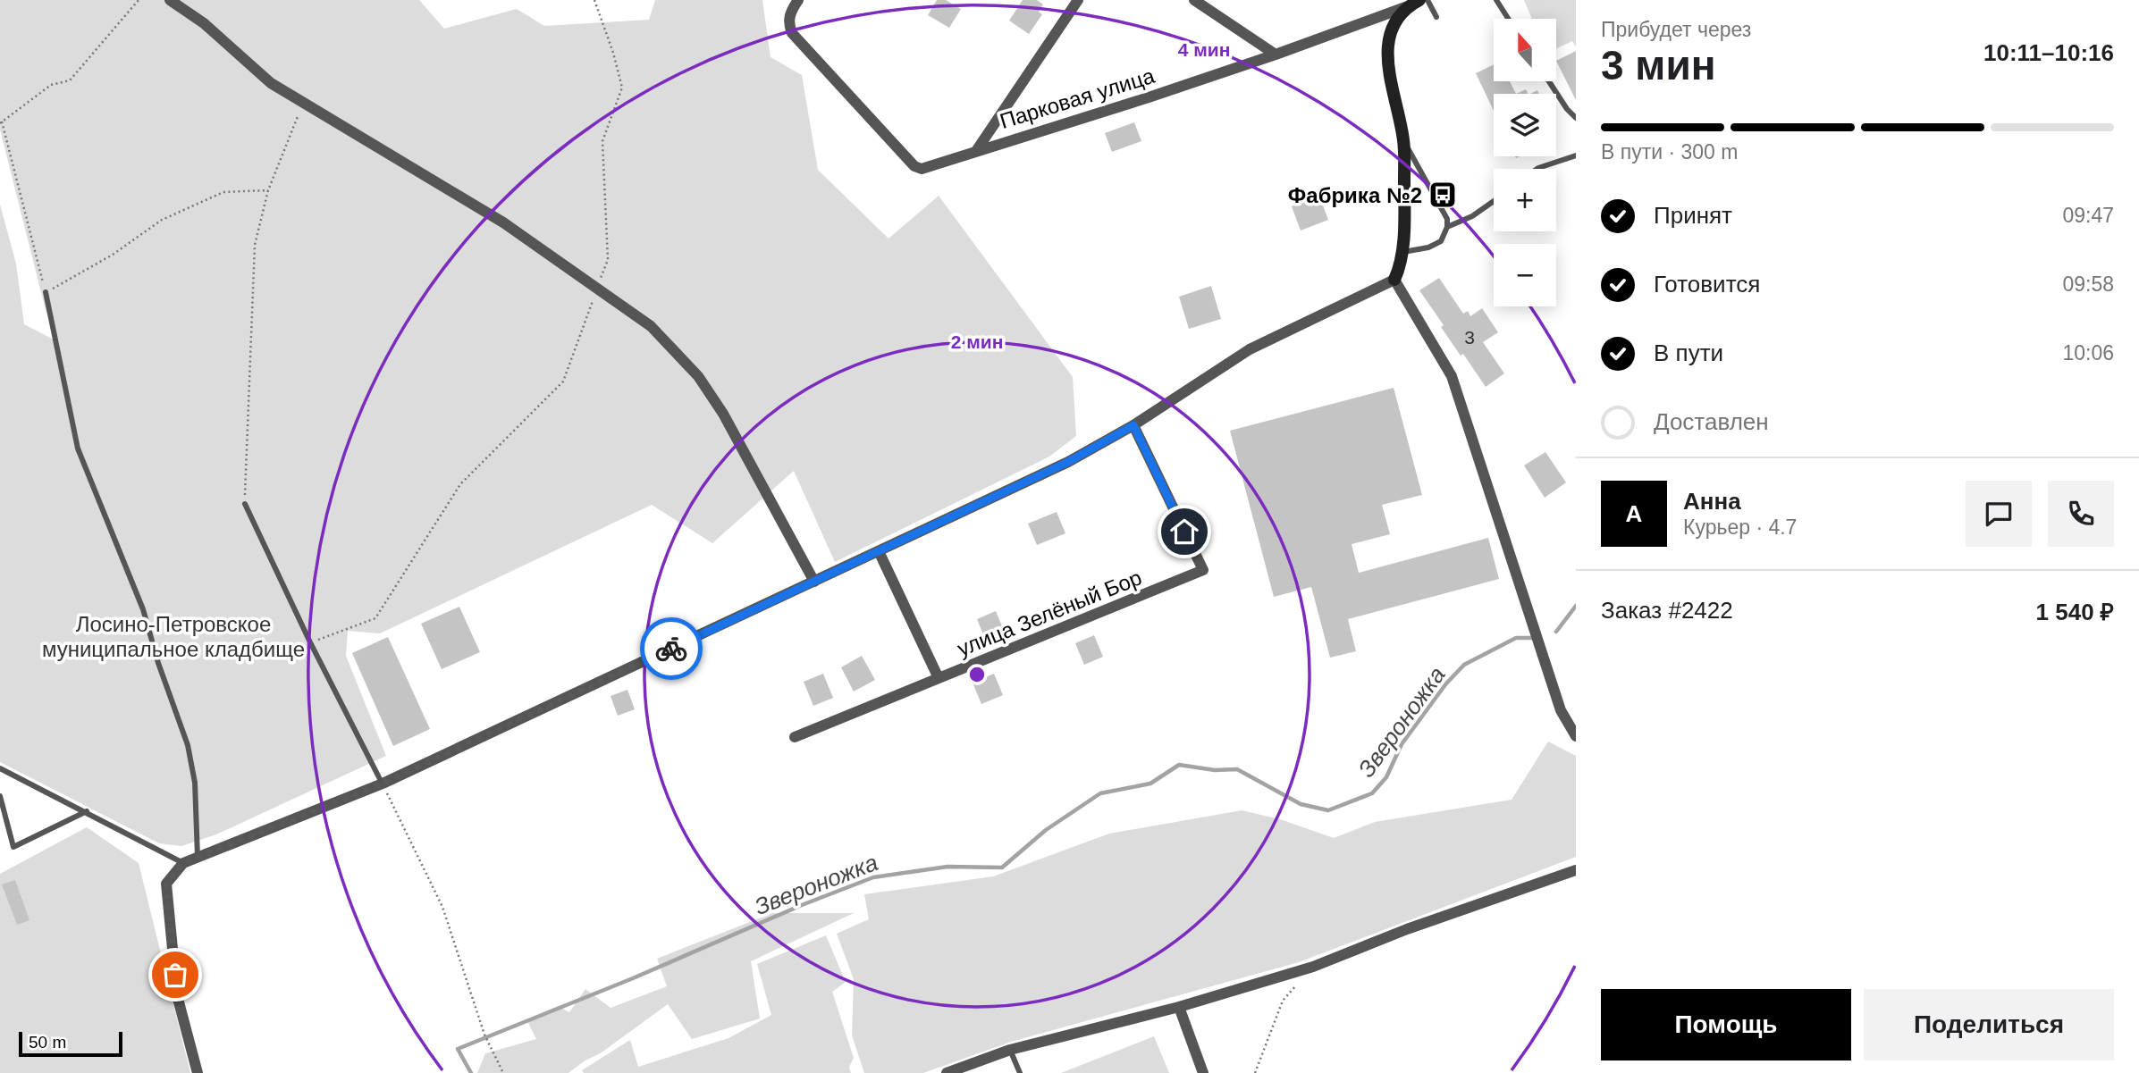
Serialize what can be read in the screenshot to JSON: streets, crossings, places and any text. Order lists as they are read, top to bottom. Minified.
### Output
{"streets":{"street":["Парковая улица","улица Зелёный Бор"]},"water":["Звероножка"],"parks":["Лосино-Петровское муниципальное кладбище"],"places":{"bus stop":["Фабрика №2"]},"house_numbers":["3"],"scale_bar":"50 m","north":"top","page":{"heading":["3 мин","Прибудет через","10:11–10:16"],"panel":["Анна","Курьер · 4.7","Заказ #2422","1 540 ₽"],"map_buttons":["+","−"],"bar":"В пути · 300 m","list":[["Принят","09:47"],["Готовится","09:58"],["В пути","10:06"],"Доставлен"],"round":"А","buttons":["Помощь","Поделиться"],"scale":"50 m"},"rings":["4 мин","2 мин"]}
